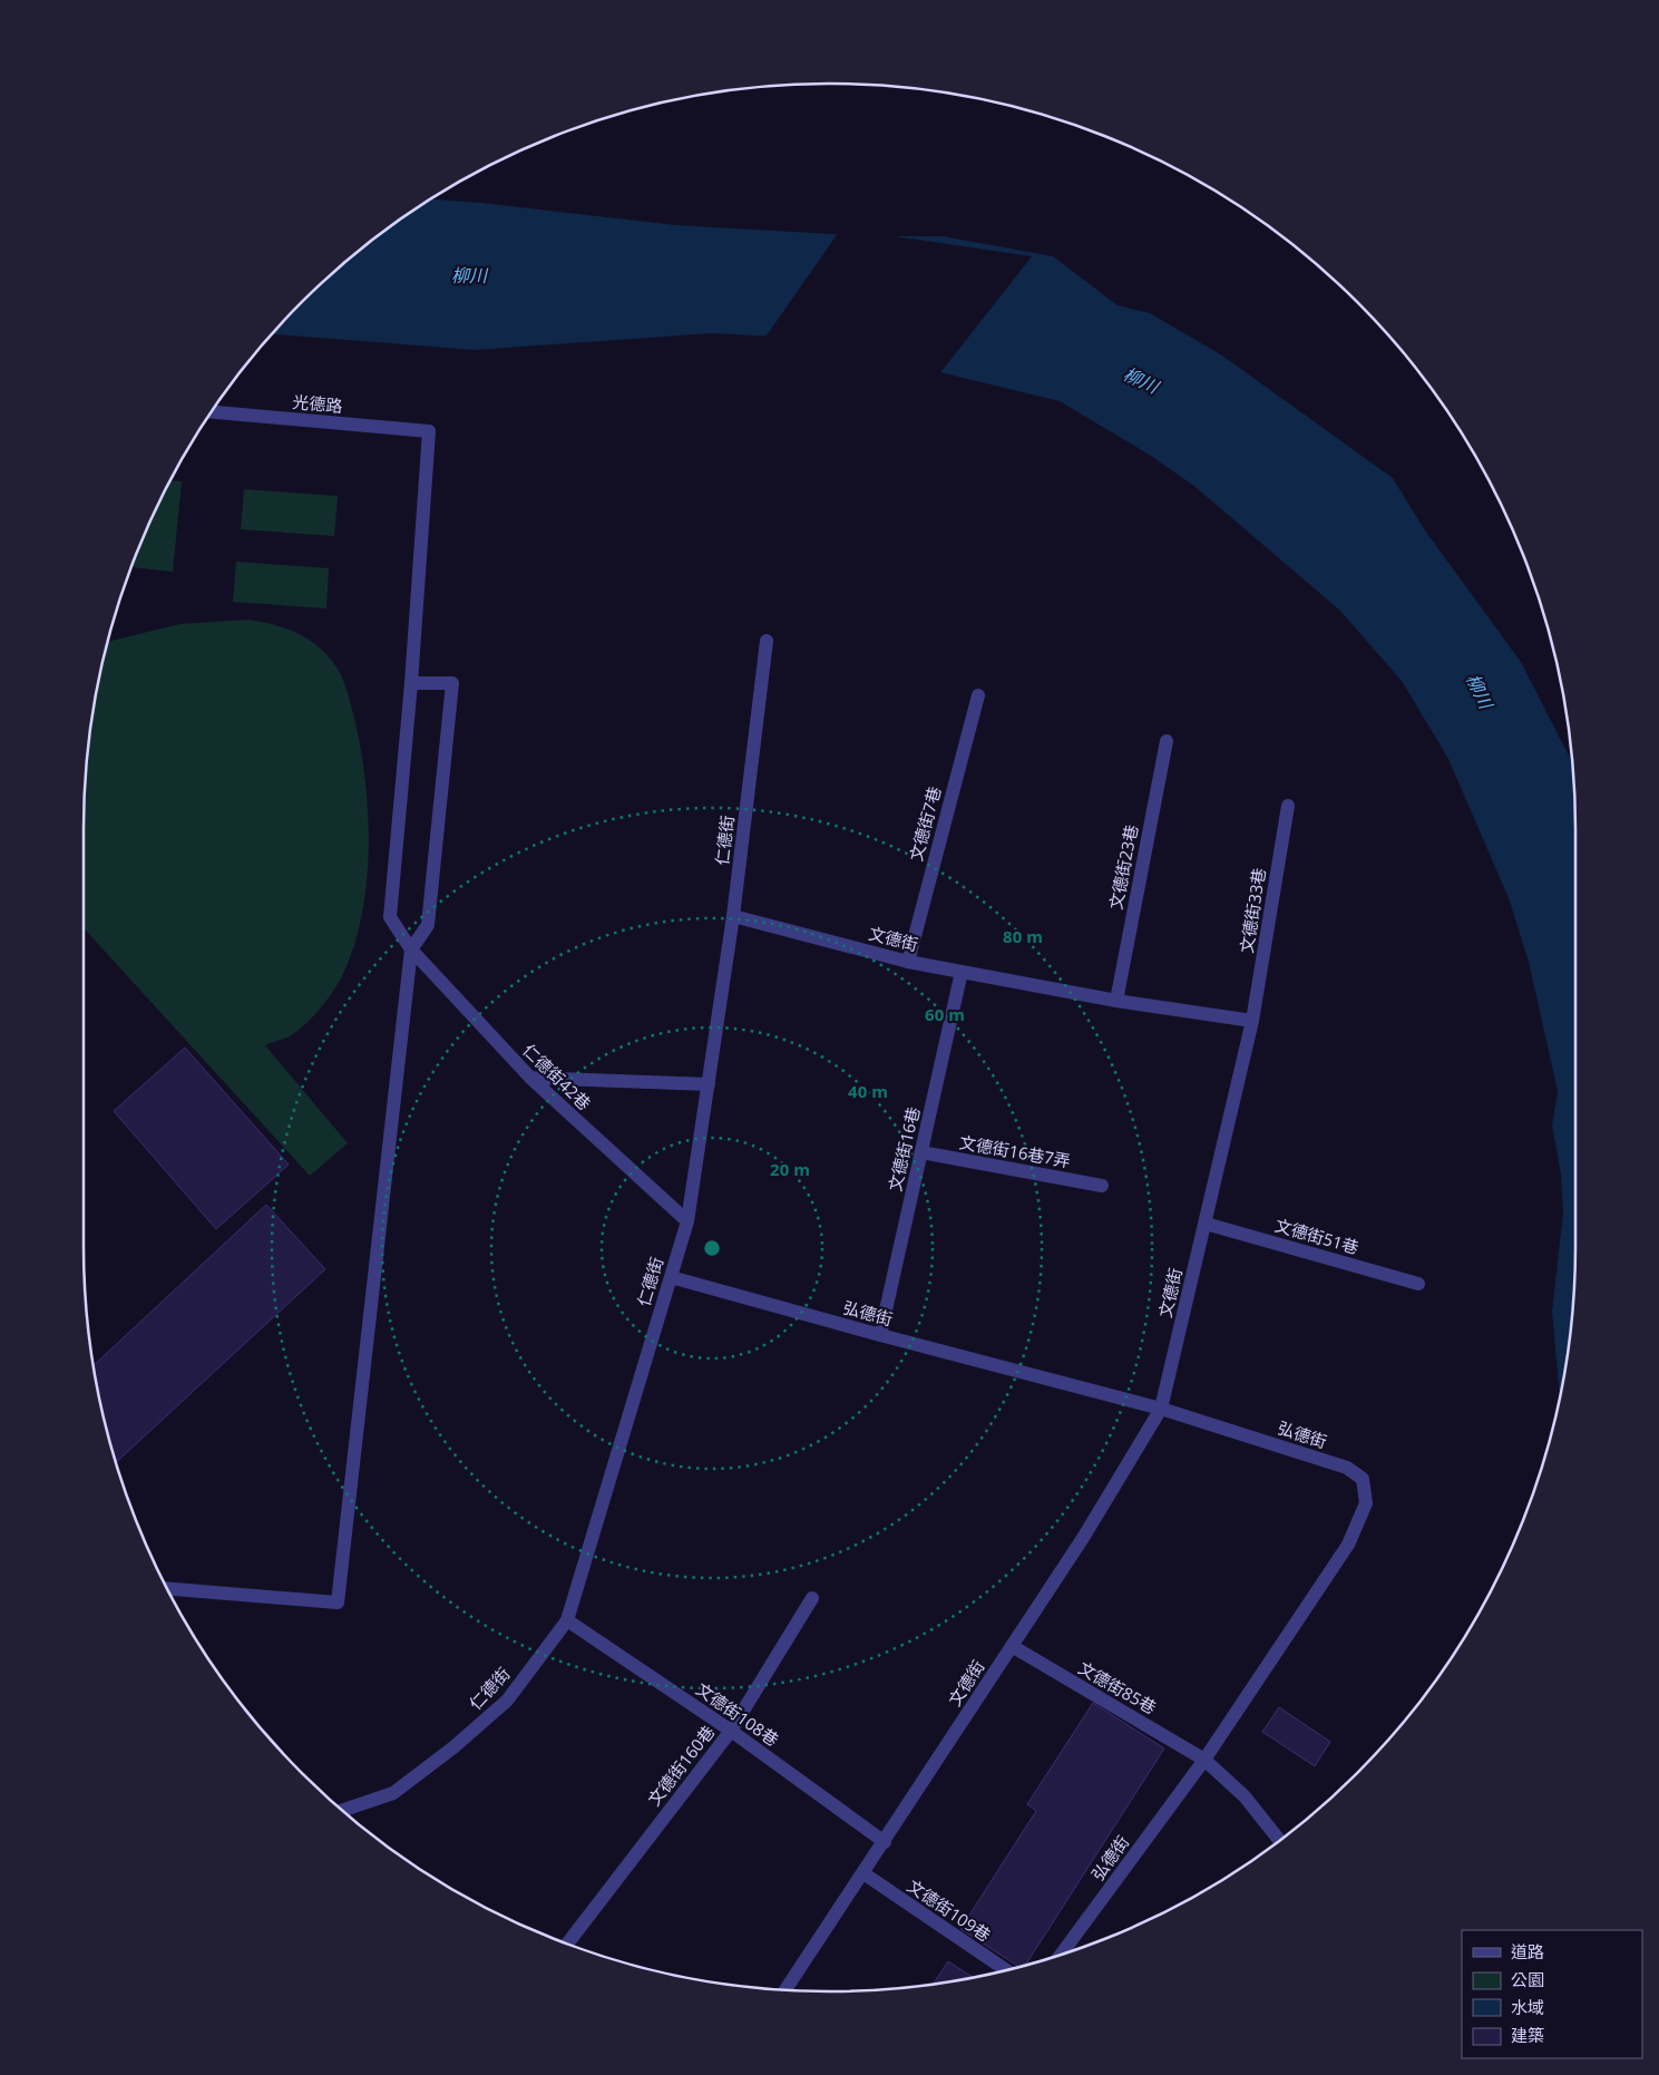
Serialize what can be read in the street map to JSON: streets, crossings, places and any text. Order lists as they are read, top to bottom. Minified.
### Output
{"streets":{"street":["光德路","文德街7巷","仁德街","文德街23巷","文德街33巷","文德街","仁德街42巷","文德街16巷","文德街16巷7弄","文德街51巷","弘德街","文德街85巷","文德街108巷","文德街160巷","文德街109巷"]},"crossings":[["光德路","仁德街42巷"],["文德街7巷","文德街"],["仁德街","文德街"],["仁德街","仁德街42巷"],["仁德街","弘德街"],["仁德街","文德街108巷"],["文德街23巷","文德街"],["文德街33巷","文德街"],["文德街","文德街16巷"],["文德街","文德街51巷"],["文德街","弘德街"],["文德街","文德街85巷"],["文德街","文德街108巷"],["文德街","文德街109巷"],["文德街16巷","文德街16巷7弄"],["文德街16巷","弘德街"],["弘德街","文德街85巷"],["文德街108巷","文德街160巷"]],"water":["柳川"],"legend":["道路","公園","水域","建築"],"rings":["80 m","60 m","40 m","20 m"]}
